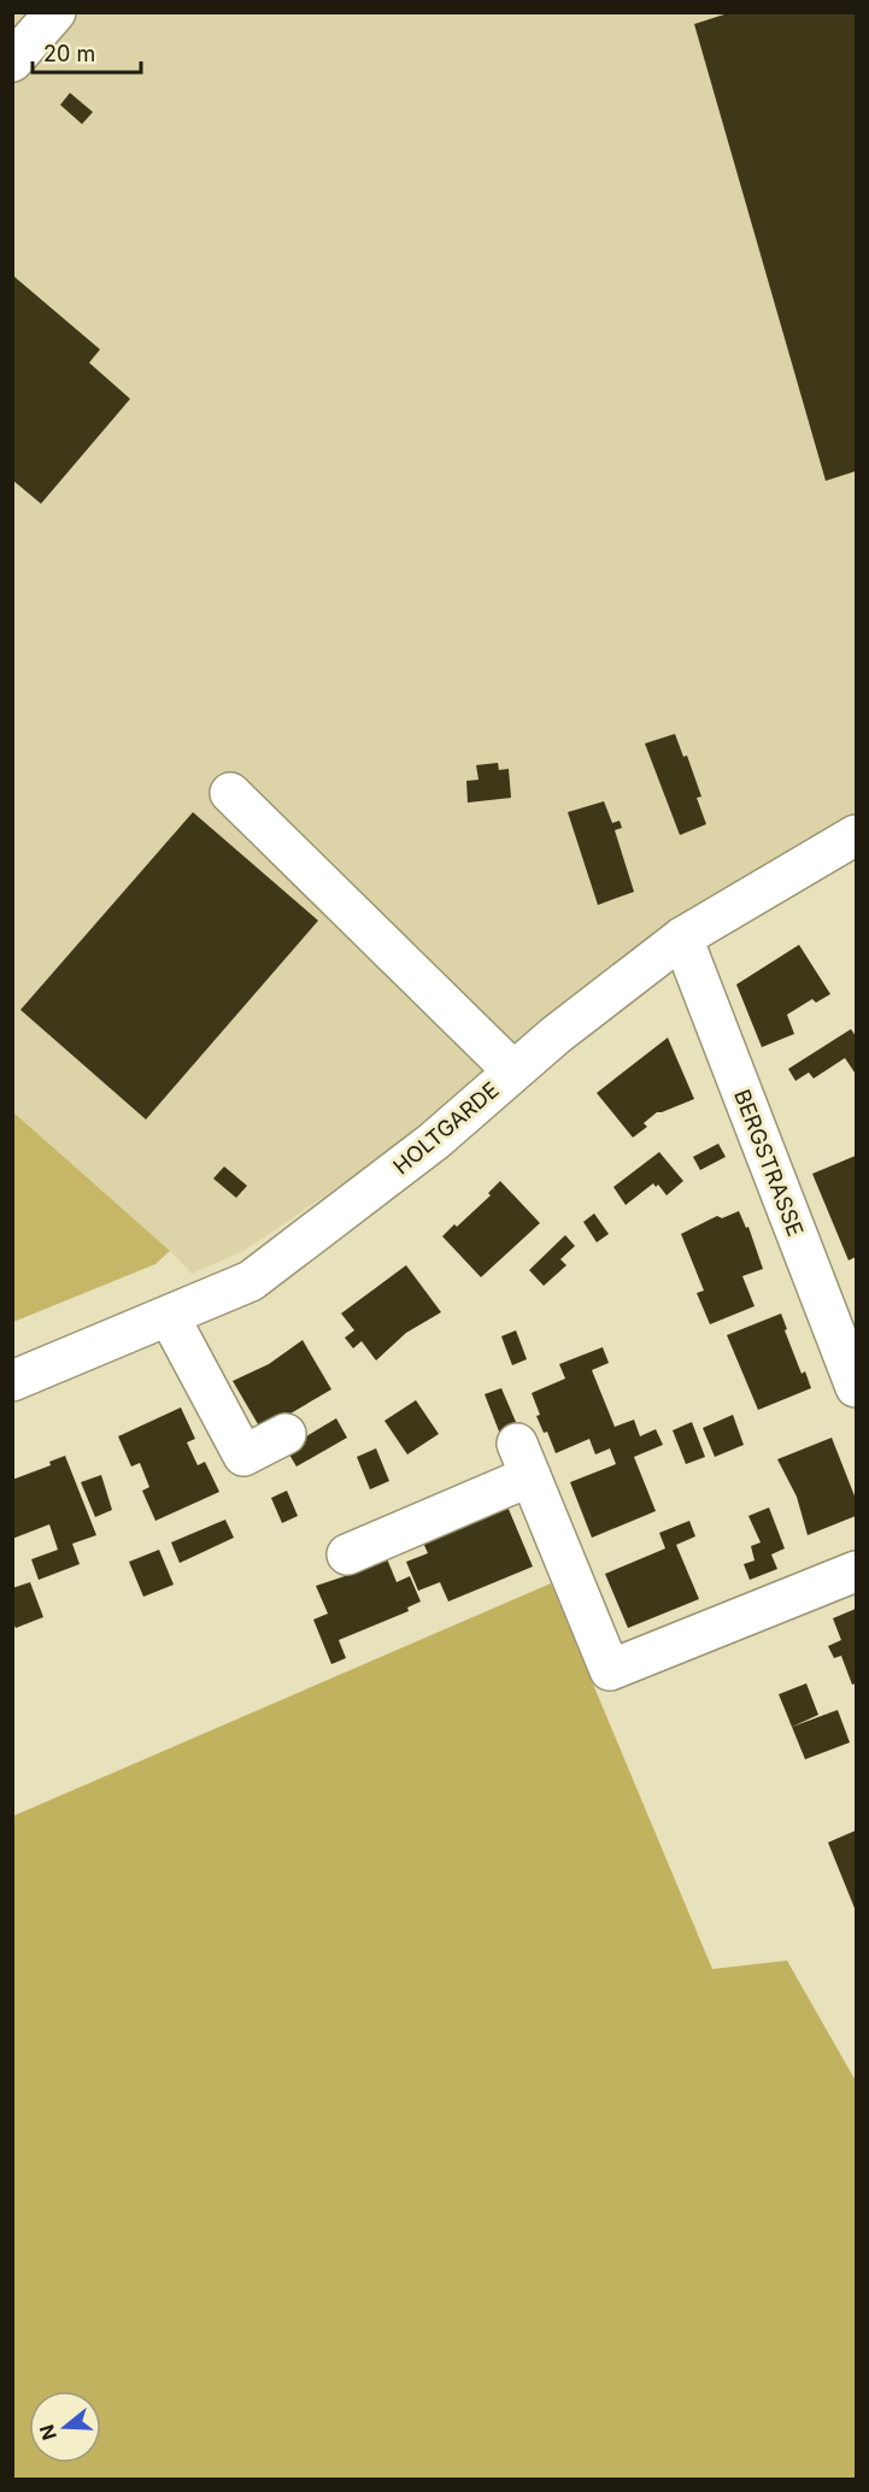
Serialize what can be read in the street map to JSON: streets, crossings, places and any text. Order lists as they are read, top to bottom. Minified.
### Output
{"streets":{"street":["HOLTGARDE","BERGSTRASSE"]},"crossings":[["HOLTGARDE","BERGSTRASSE"]],"scale_bar":"20 m","north":"left"}
